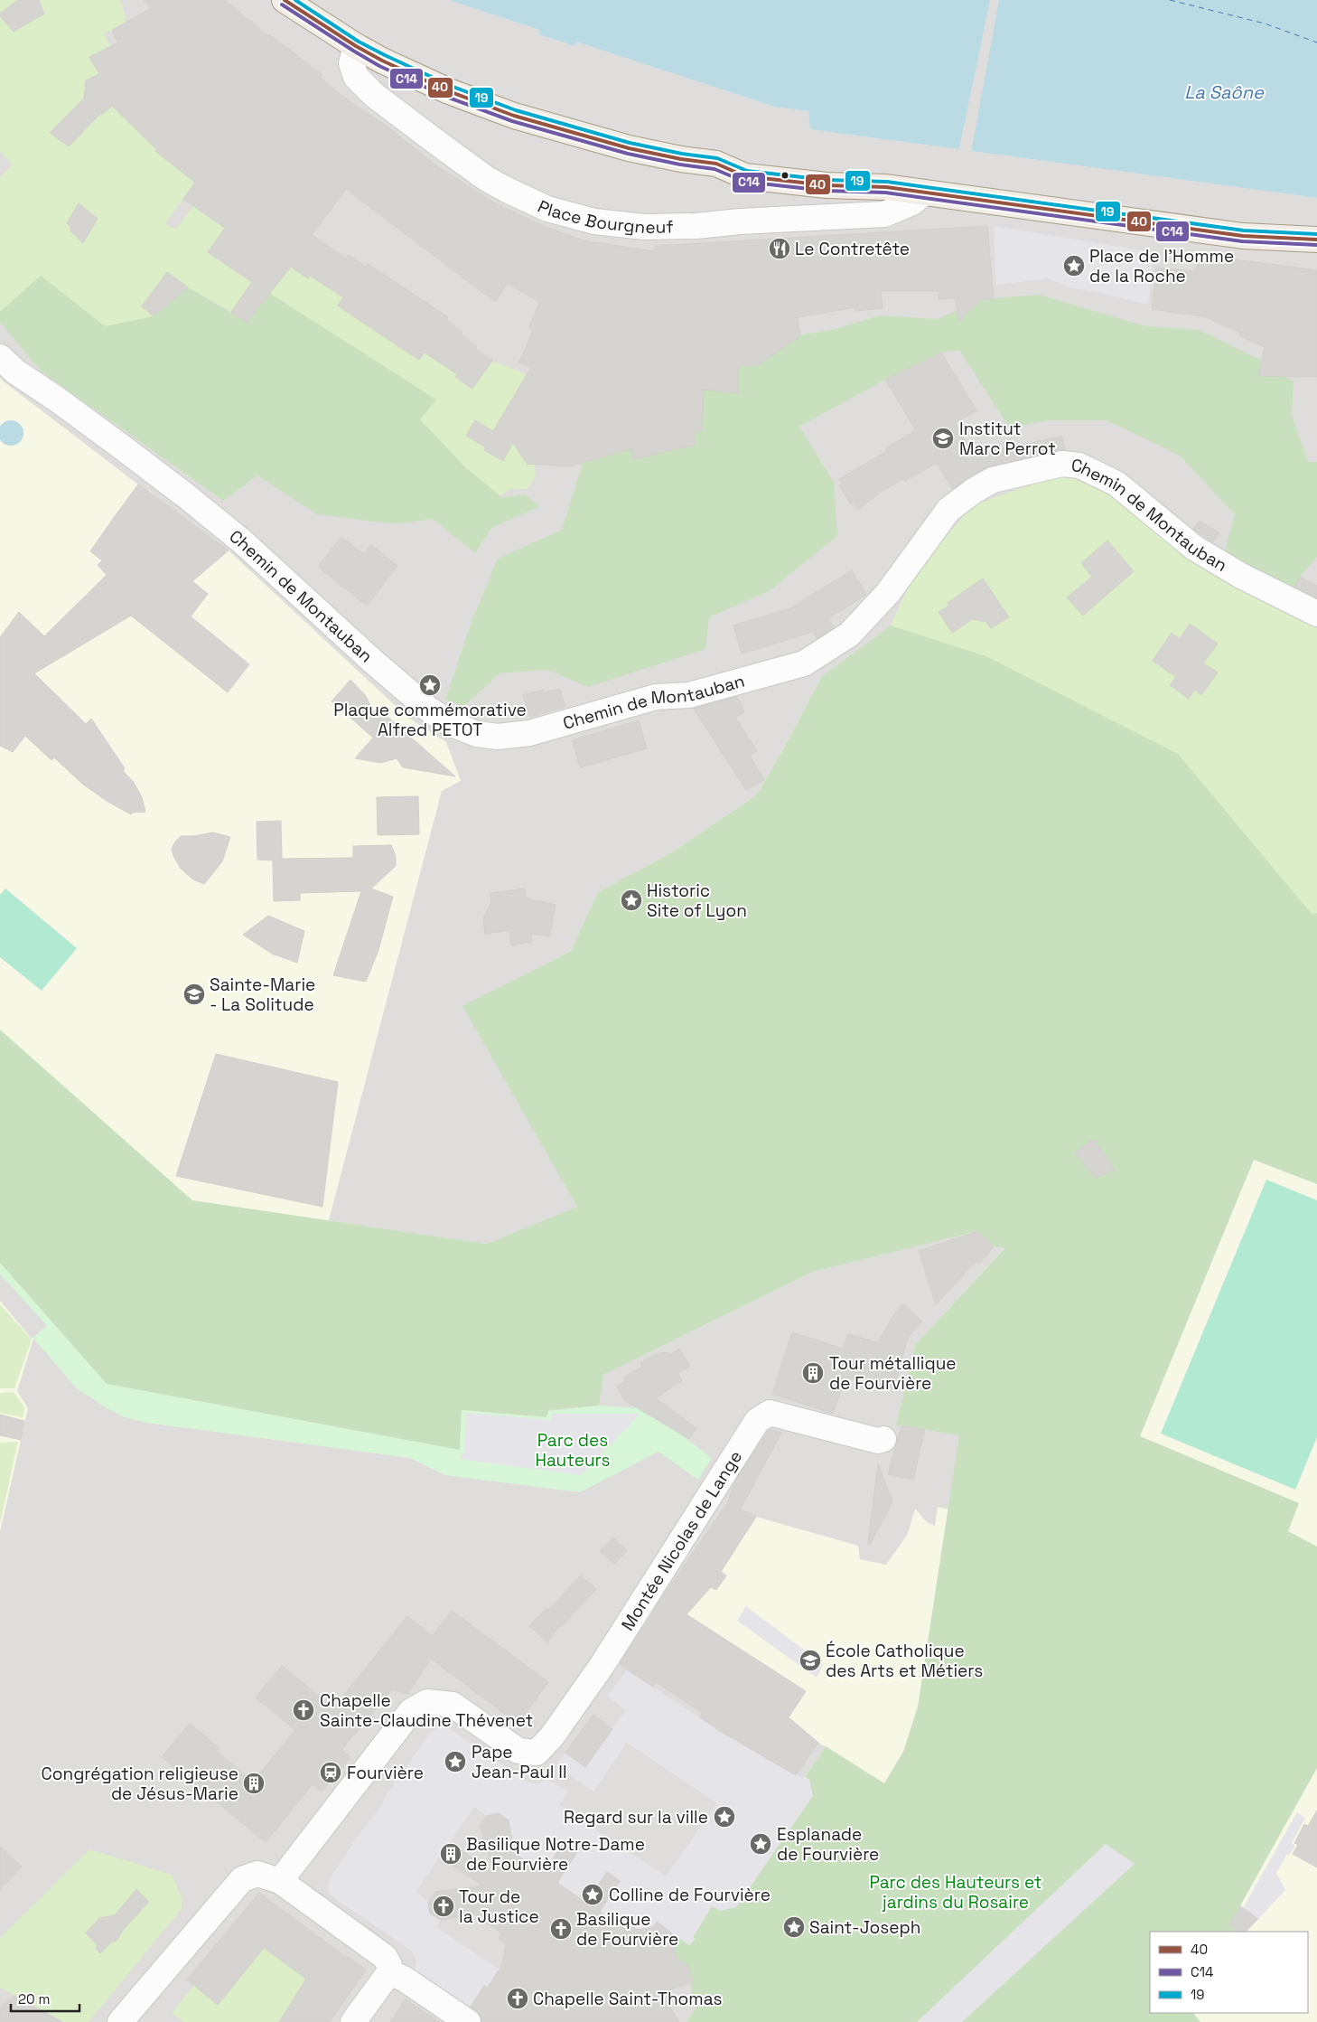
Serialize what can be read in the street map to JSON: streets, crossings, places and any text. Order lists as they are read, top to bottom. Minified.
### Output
{"streets":{"street":["Place Bourgneuf","Chemin de Montauban","Montée Nicolas de Lange"]},"water":["La Saône"],"parks":["Parc des Hauteurs","Parc des Hauteurs et jardins du Rosaire"],"places":{"restaurant":["Le Contretête"],"place":["Place de l'Homme de la Roche","Plaque commémorative Alfred PETOT","Historic Site of Lyon","Pape Jean-Paul II","Regard sur la ville","Esplanade de Fourvière","Colline de Fourvière","Saint-Joseph"],"school or university":["Institut Marc Perrot","Sainte-Marie - La Solitude","École Catholique des Arts et Métiers"],"building":["Tour métallique de Fourvière","Congrégation religieuse de Jésus-Marie","Basilique Notre-Dame de Fourvière"],"church":["Chapelle Sainte-Claudine Thévenet","Tour de la Justice","Basilique de Fourvière","Chapelle Saint-Thomas"],"station":["Fourvière"]},"lines":["transit line 40","transit line 19","transit line C14"],"legend":["40","C14","19"],"scale_bar":"20 m"}
